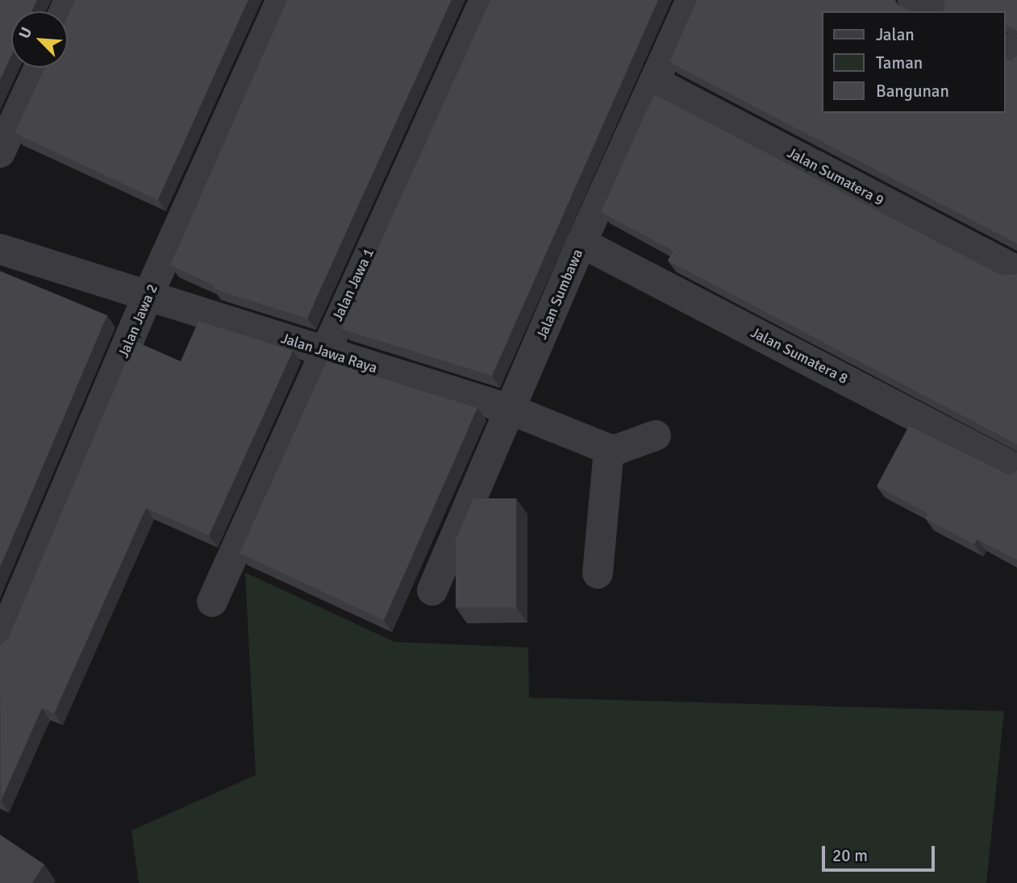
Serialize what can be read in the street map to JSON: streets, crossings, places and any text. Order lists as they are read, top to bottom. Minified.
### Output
{"streets":{"street":["Jalan Sumatera 9","Jalan Jawa 1","Jalan Sumbawa","Jalan Jawa 2","Jalan Jawa Raya","Jalan Sumatera 8"]},"crossings":[["Jalan Sumatera 9","Jalan Sumbawa"],["Jalan Jawa 1","Jalan Jawa Raya"],["Jalan Sumbawa","Jalan Jawa Raya"],["Jalan Sumbawa","Jalan Sumatera 8"],["Jalan Jawa 2","Jalan Jawa Raya"]],"legend":["Jalan","Taman","Bangunan"],"scale_bar":"20 m","north":"top left"}
